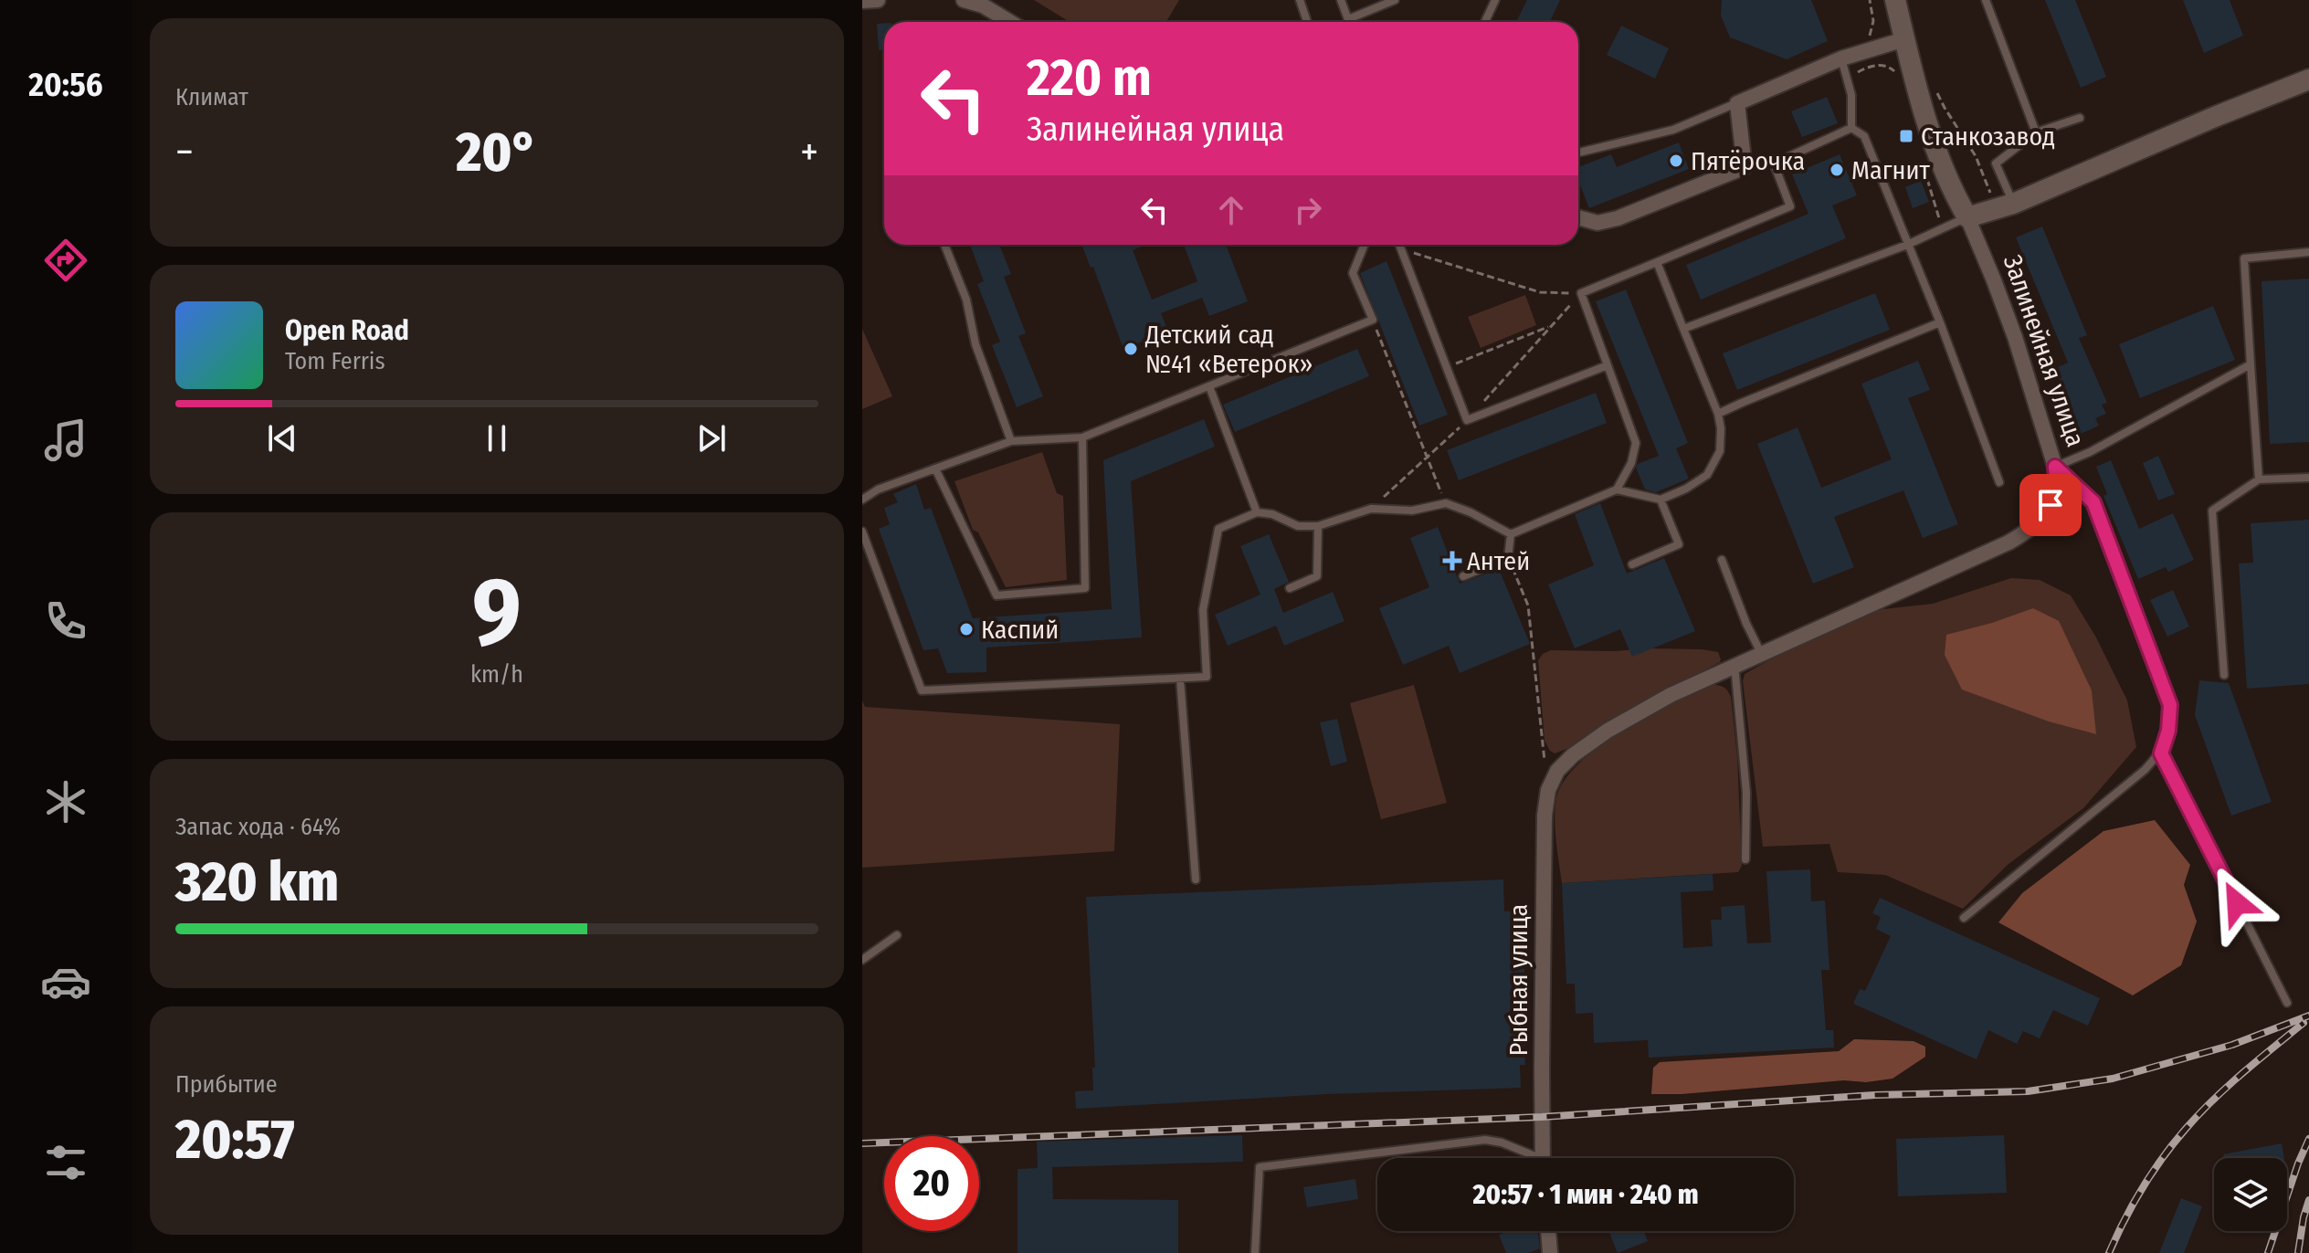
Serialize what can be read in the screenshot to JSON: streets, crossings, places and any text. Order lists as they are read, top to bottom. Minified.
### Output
{"streets":{"street":["Залинейная улица","Рыбная улица"]},"crossings":[["Залинейная улица","Рыбная улица"]],"places":{"transit":["Станкозавод"],"other":["Пятёрочка","Магнит","Детский сад №41 «Ветерок»","Каспий"],"health":["Антей"]},"page":{"tabs":"20:56","tile":["Климат",["9","km/h"],["Запас хода · 64%","320 km"],["Прибытие","20:57"]],"turn":["220 m","Залинейная улица"],"heat":["−","20°","+"],"song":["Open Road","Tom Ferris"],"limit":"20","trip":"20:57 · 1 мин · 240 m"}}
